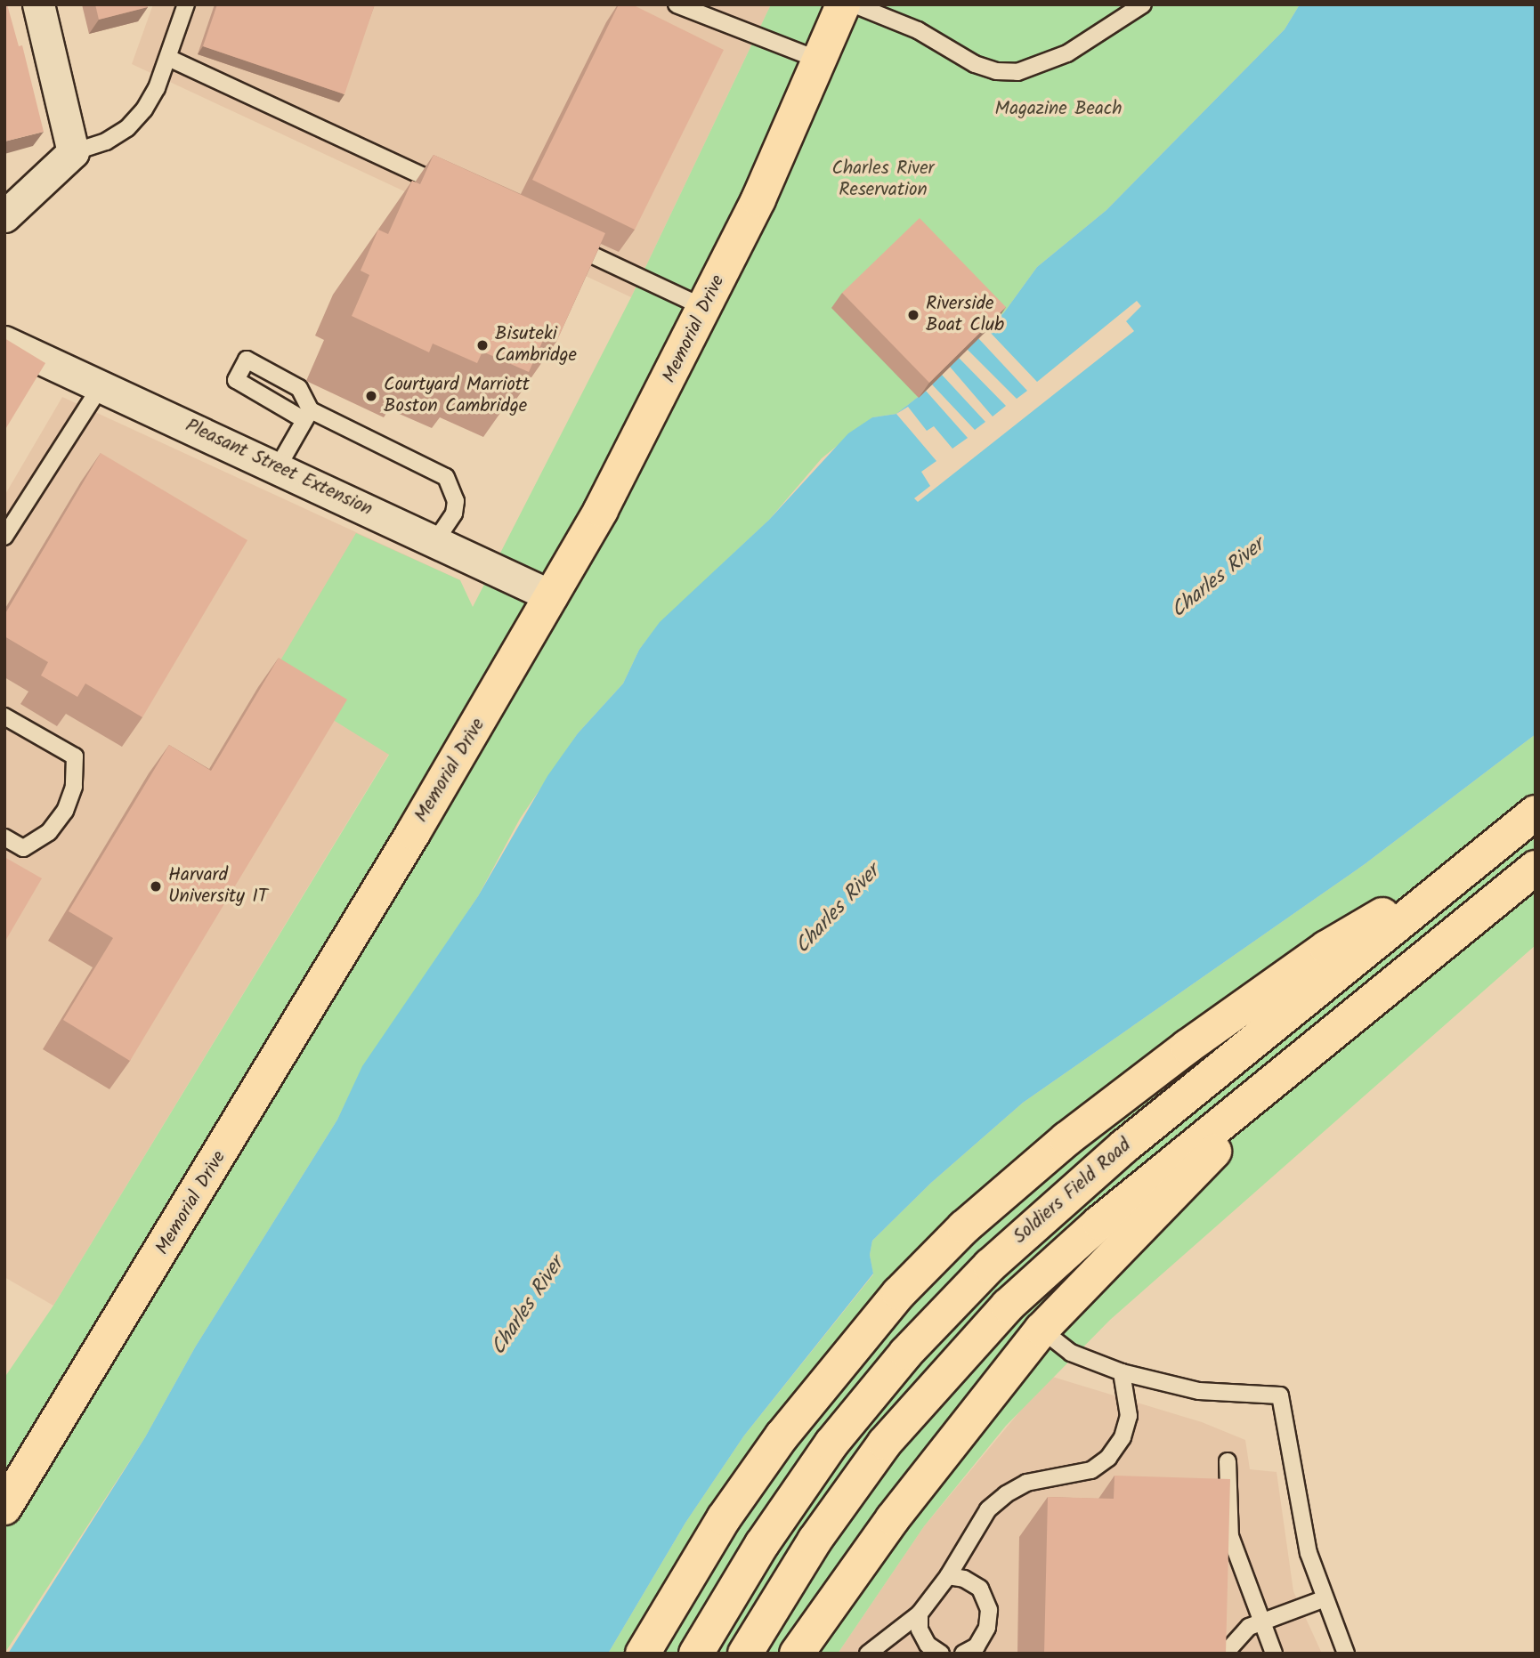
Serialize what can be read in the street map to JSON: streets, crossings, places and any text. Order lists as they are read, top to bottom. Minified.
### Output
{"streets":{"highway":["Memorial Drive","Soldiers Field Road"],"street":["Pleasant Street Extension"]},"crossings":[["Memorial Drive","Pleasant Street Extension"]],"water":["Charles River"],"parks":["Magazine Beach","Charles River Reservation"],"places":["Riverside Boat Club","Bisuteki Cambridge","Courtyard Marriott Boston Cambridge","Harvard University IT"]}
